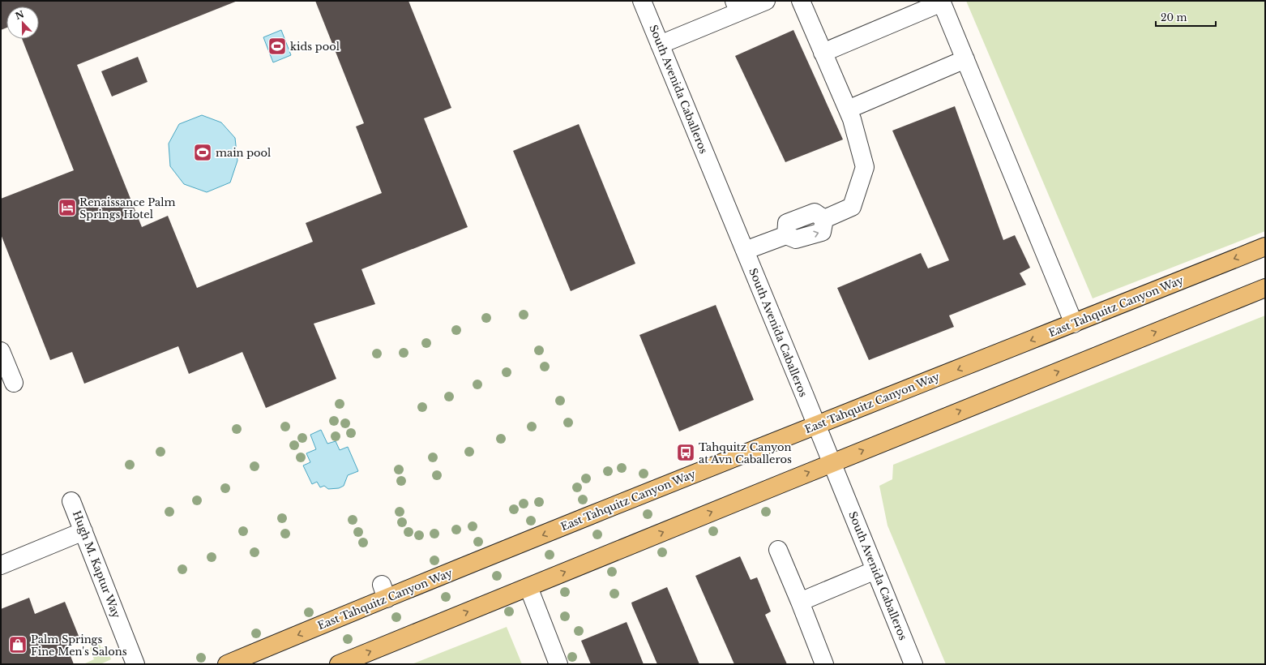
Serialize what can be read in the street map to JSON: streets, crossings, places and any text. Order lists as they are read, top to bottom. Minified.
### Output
{"streets":{"main road":["East Tahquitz Canyon Way"],"street":["South Avenida Caballeros","Hugh M. Kaptur Way"]},"crossings":[["South Avenida Caballeros","East Tahquitz Canyon Way"]],"places":{"sports":["kids pool","main pool"],"hotel":["Renaissance Palm Springs Hotel"],"bus stop":["Tahquitz Canyon at Avn Caballeros"],"shop":["Palm Springs Fine Men's Salons"]},"scale_bar":"20 m","north":"top"}
